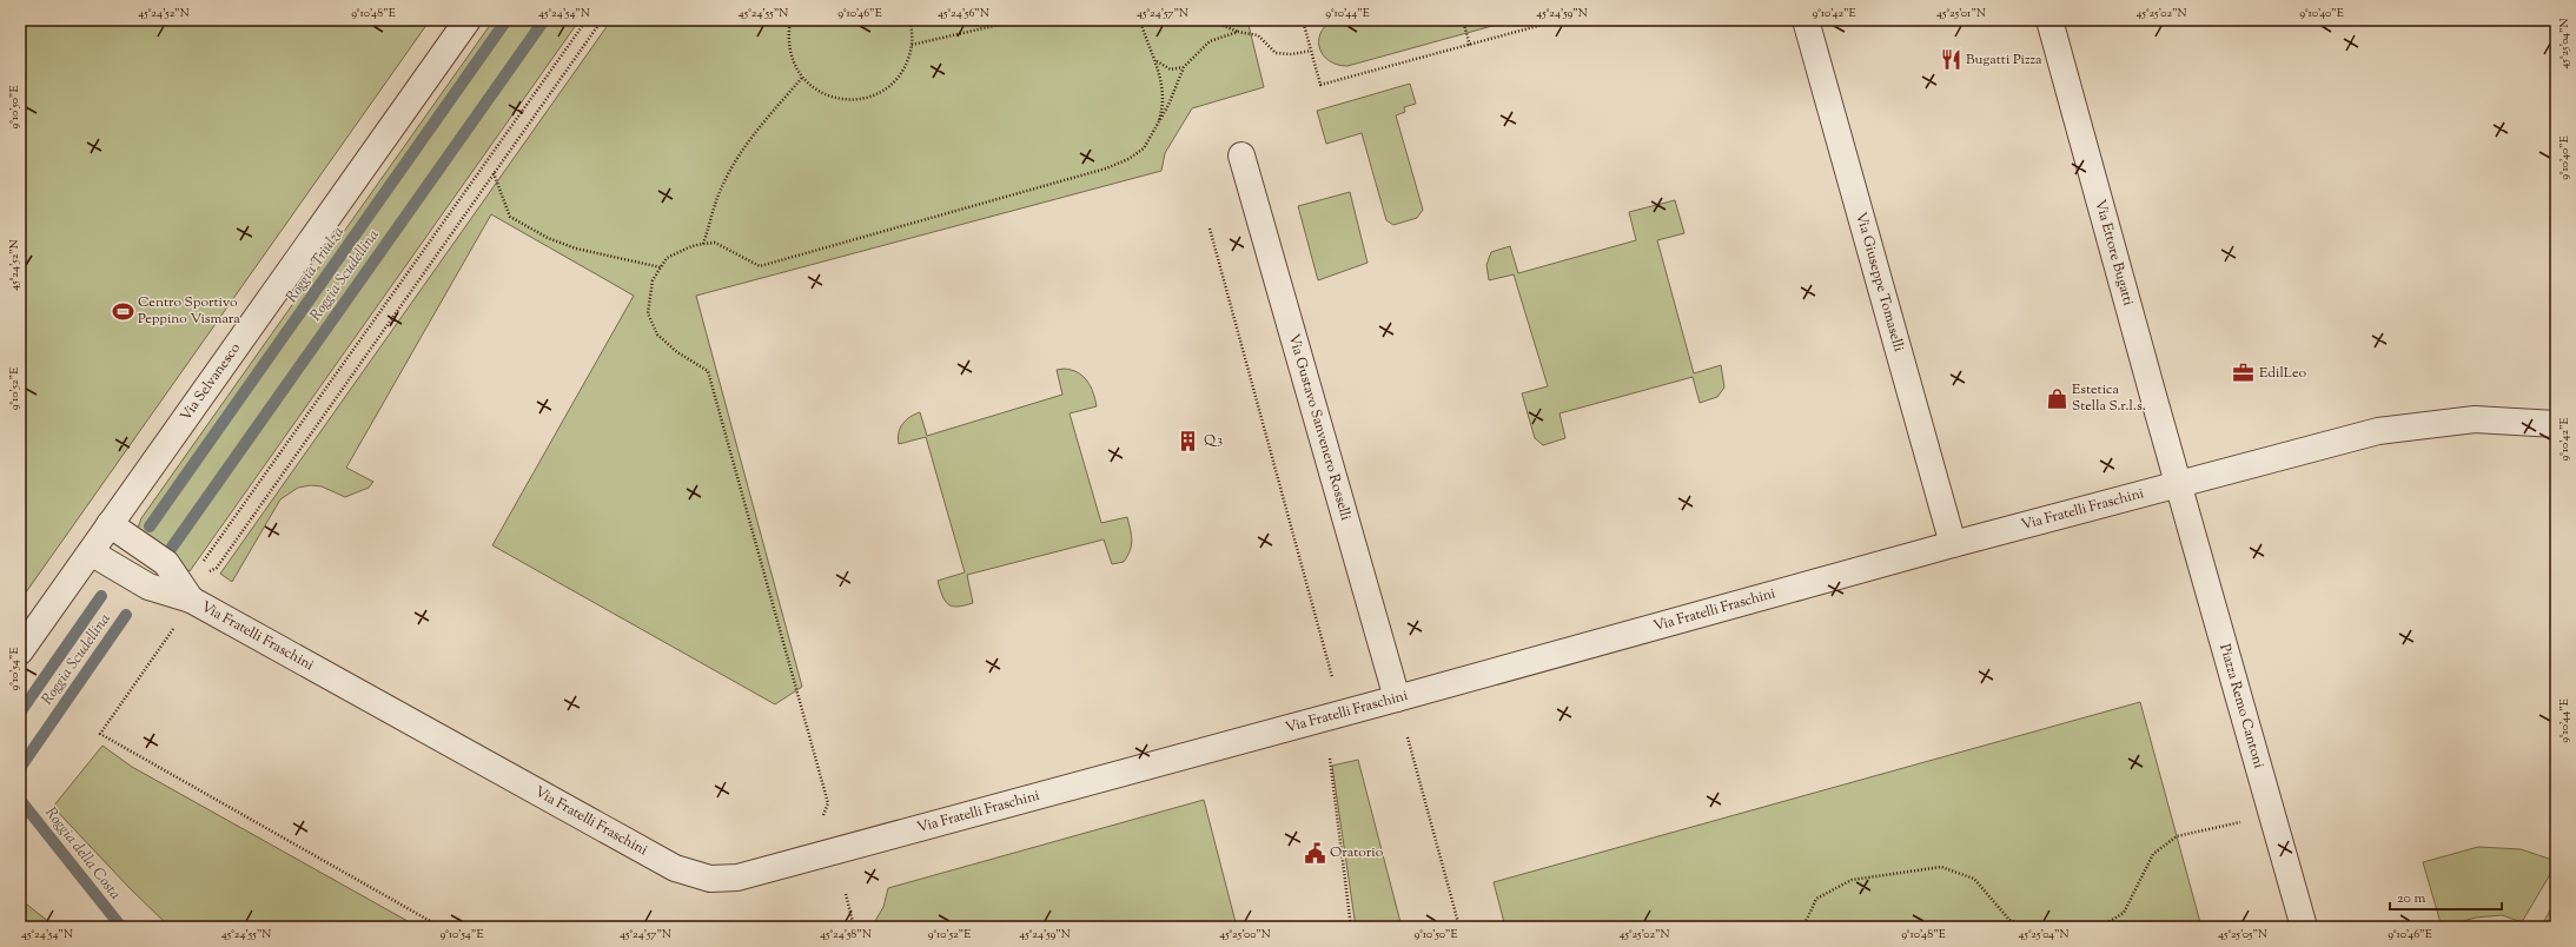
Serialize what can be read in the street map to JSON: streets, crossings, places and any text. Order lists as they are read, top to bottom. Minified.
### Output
{"streets":{"street":["Via Ettore Bugatti","Via Giuseppe Tomaselli","Via Selvanesco","Via Gustavo Sanvenero Rosselli","Via Fratelli Fraschini","Piazza Remo Cantoni"]},"crossings":[["Via Ettore Bugatti","Via Fratelli Fraschini"],["Via Ettore Bugatti","Piazza Remo Cantoni"],["Via Giuseppe Tomaselli","Via Fratelli Fraschini"],["Via Selvanesco","Via Fratelli Fraschini"],["Via Gustavo Sanvenero Rosselli","Via Fratelli Fraschini"],["Via Fratelli Fraschini","Piazza Remo Cantoni"]],"water":["Roggia Triulza","Roggia Scudellina","Roggia della Costa"],"places":{"restaurant":["Bugatti Pizza"],"sports":["Centro Sportivo Peppino Vismara"],"office":["EdilLeo"],"shop":["Estetica Stella S.r.l.s."],"building":["Q3"],"public building":["Oratorio"]},"scale_bar":"20 m","coordinates":["45°24'52\"N","9°10'48\"E","45°24'54\"N","45°24'55\"N","9°10'46\"E","45°24'56\"N","45°24'57\"N","9°10'44\"E","45°24'59\"N","9°10'42\"E","45°25'01\"N","45°25'02\"N","9°10'40\"E","45°25'04\"N","9°10'50\"E","9°10'52\"E","9°10'54\"E","45°24'58\"N","45°25'00\"N","45°25'05\"N"]}
